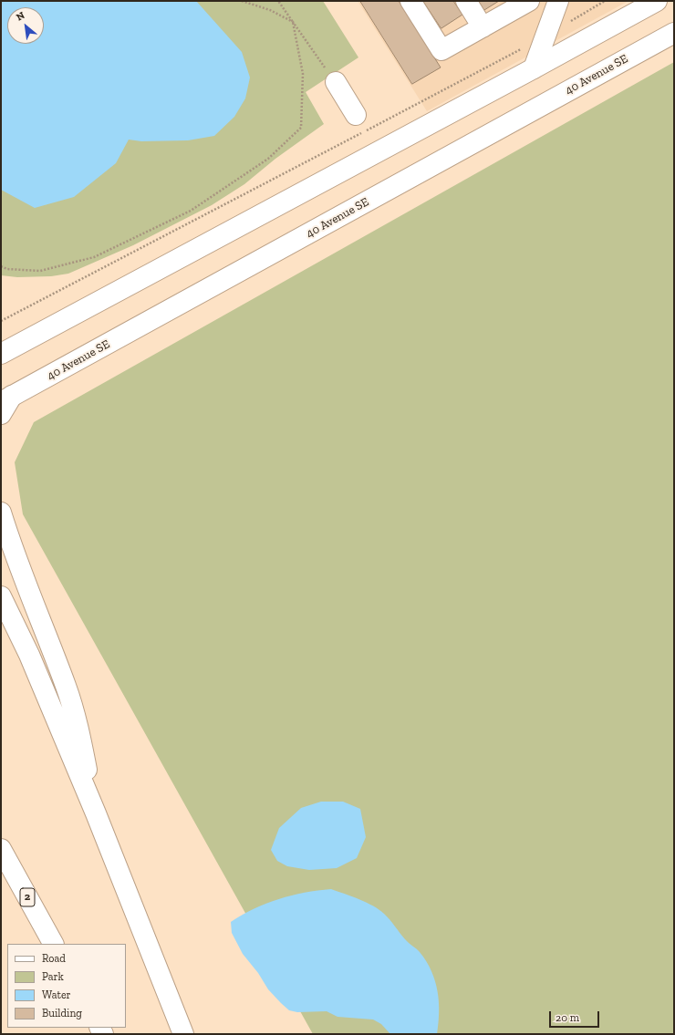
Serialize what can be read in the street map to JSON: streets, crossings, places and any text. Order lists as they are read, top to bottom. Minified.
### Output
{"streets":{"main road":["40 Avenue SE","2"]},"legend":["Road","Park","Water","Building"],"scale_bar":"20 m","north":"top left"}
